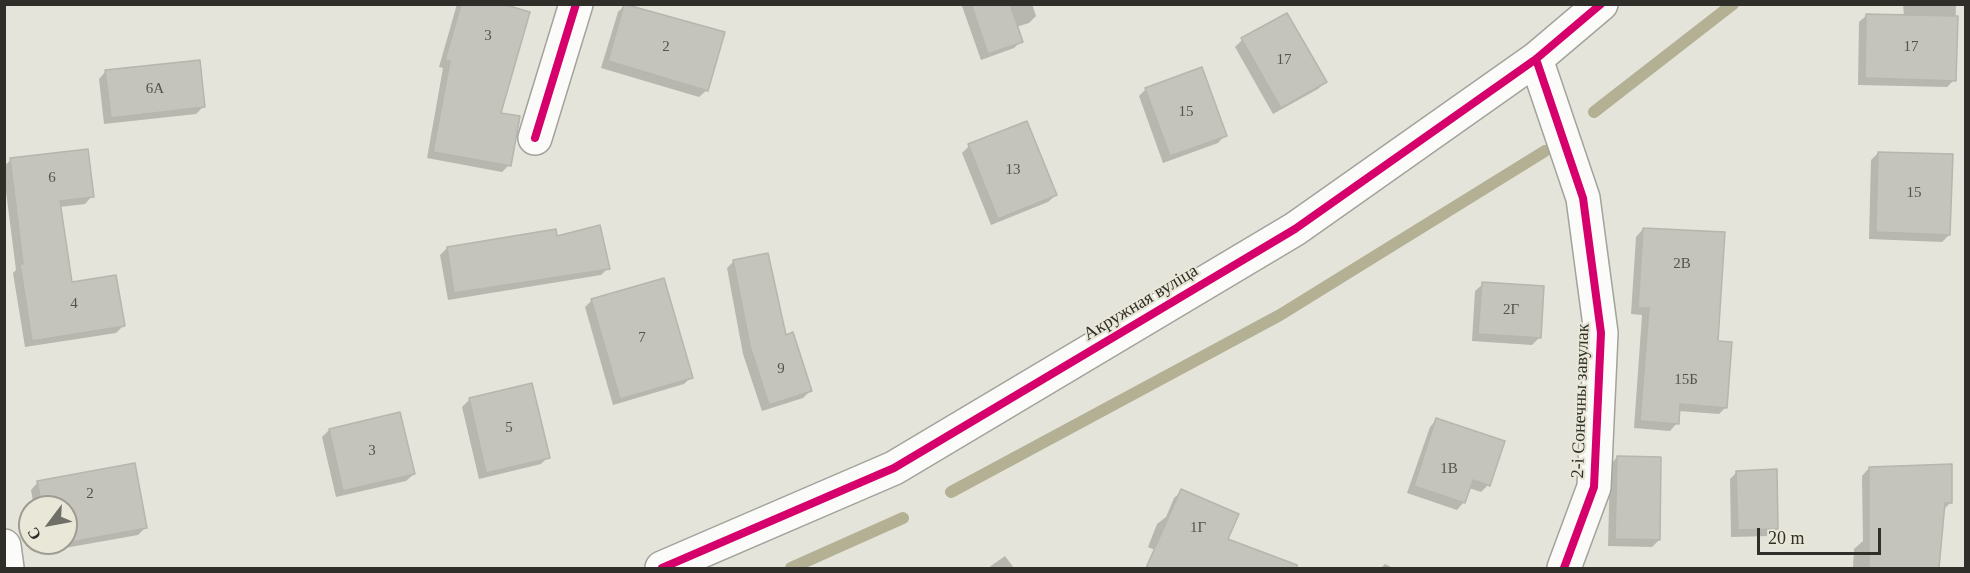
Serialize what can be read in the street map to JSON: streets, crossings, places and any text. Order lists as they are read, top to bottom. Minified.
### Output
{"streets":{"street":["Акружная вуліца","2-і Сонечны завулак"]},"crossings":[["Акружная вуліца","2-і Сонечны завулак"]],"house_numbers":["3","2","17","17","6А","15","13","6","15","2В","4","2Г","7","9","15Б","5","3","1В","2","1Г"],"scale_bar":"20 m","north":"bottom left"}
